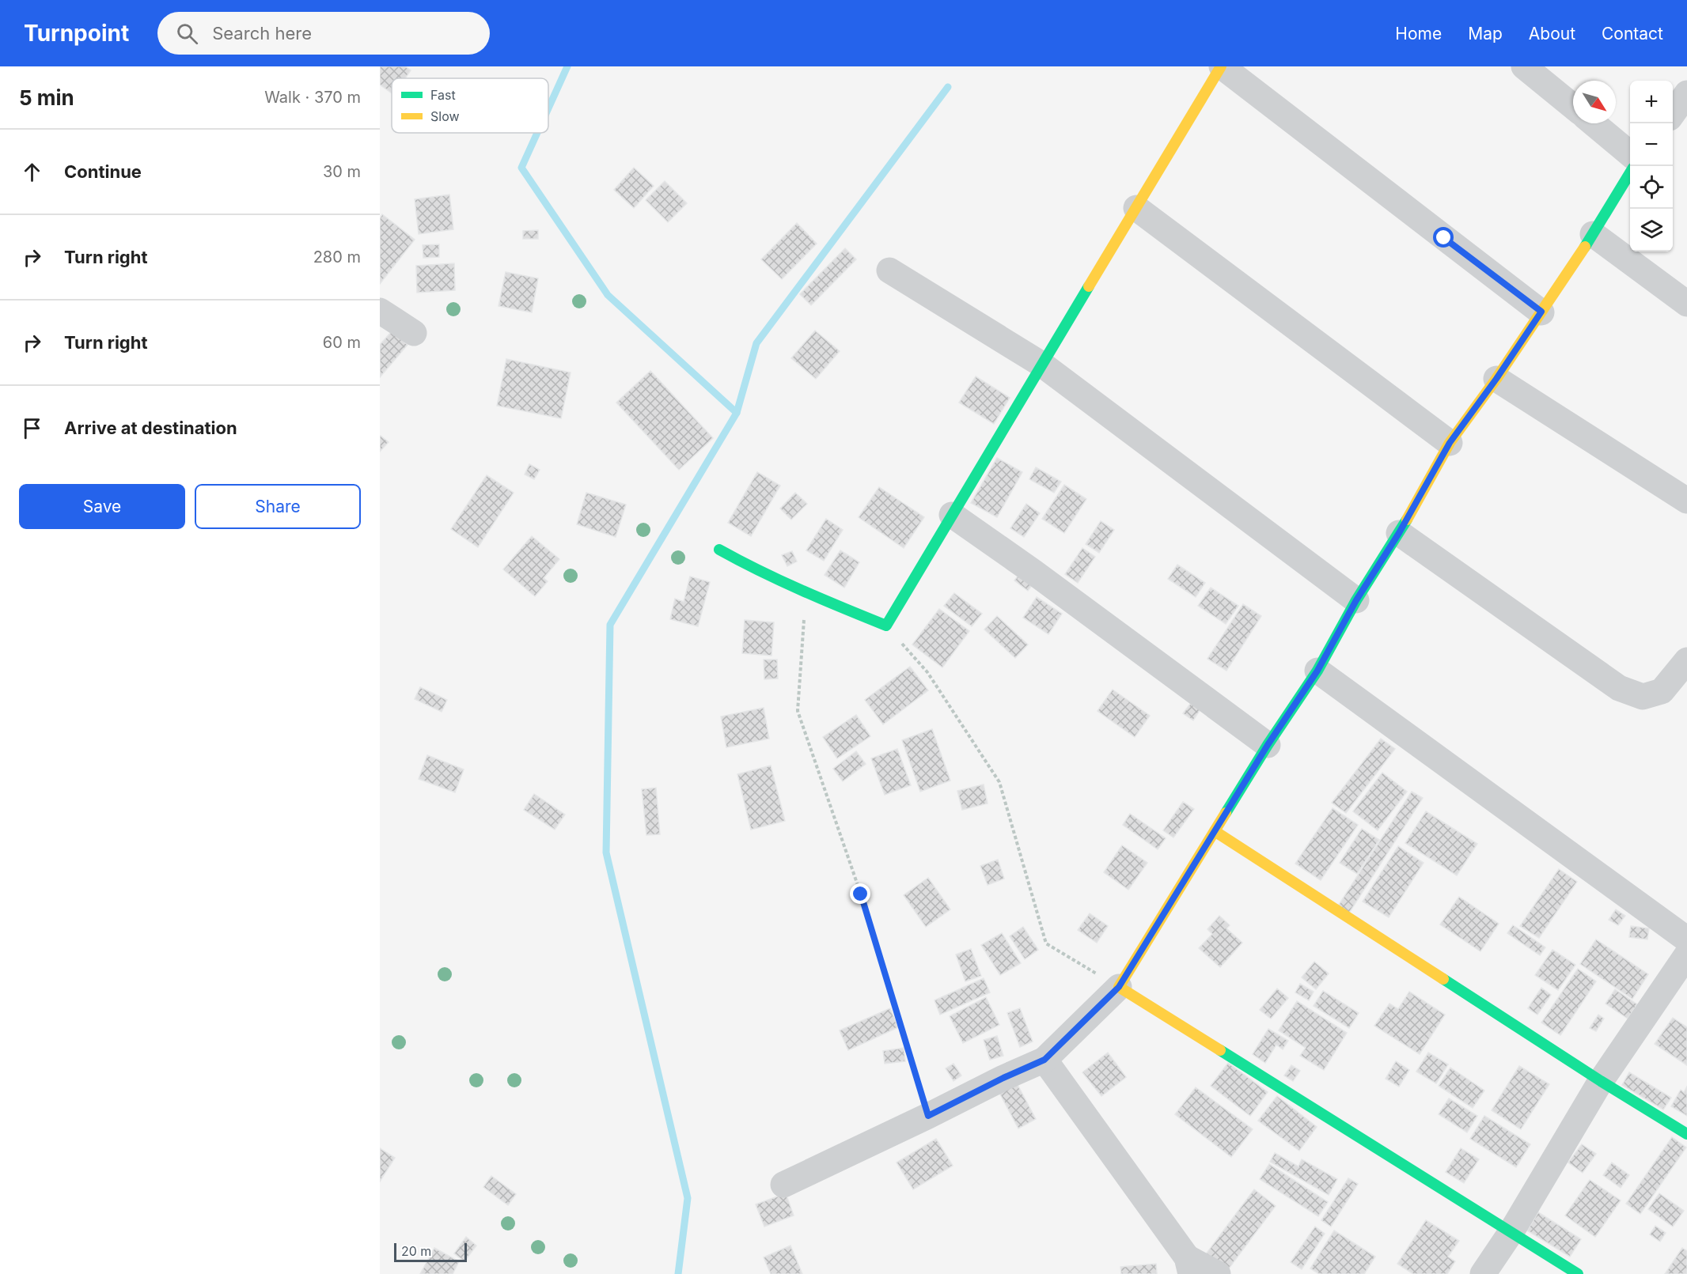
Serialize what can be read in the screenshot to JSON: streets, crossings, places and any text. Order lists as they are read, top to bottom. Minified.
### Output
{"legend":["Fast","Slow"],"scale_bar":"20 m","north":"bottom right","page":{"header":"Turnpoint","search":"Search here","nav":["Home","Map","About","Contact"],"heading":["5 min","Walk · 370 m"],"map_buttons":["+","−"],"list":[["Continue","30 m"],["Turn right","280 m"],["Turn right","60 m"],"Arrive at destination"],"buttons":["Save","Share"],"scale":"20 m"}}
